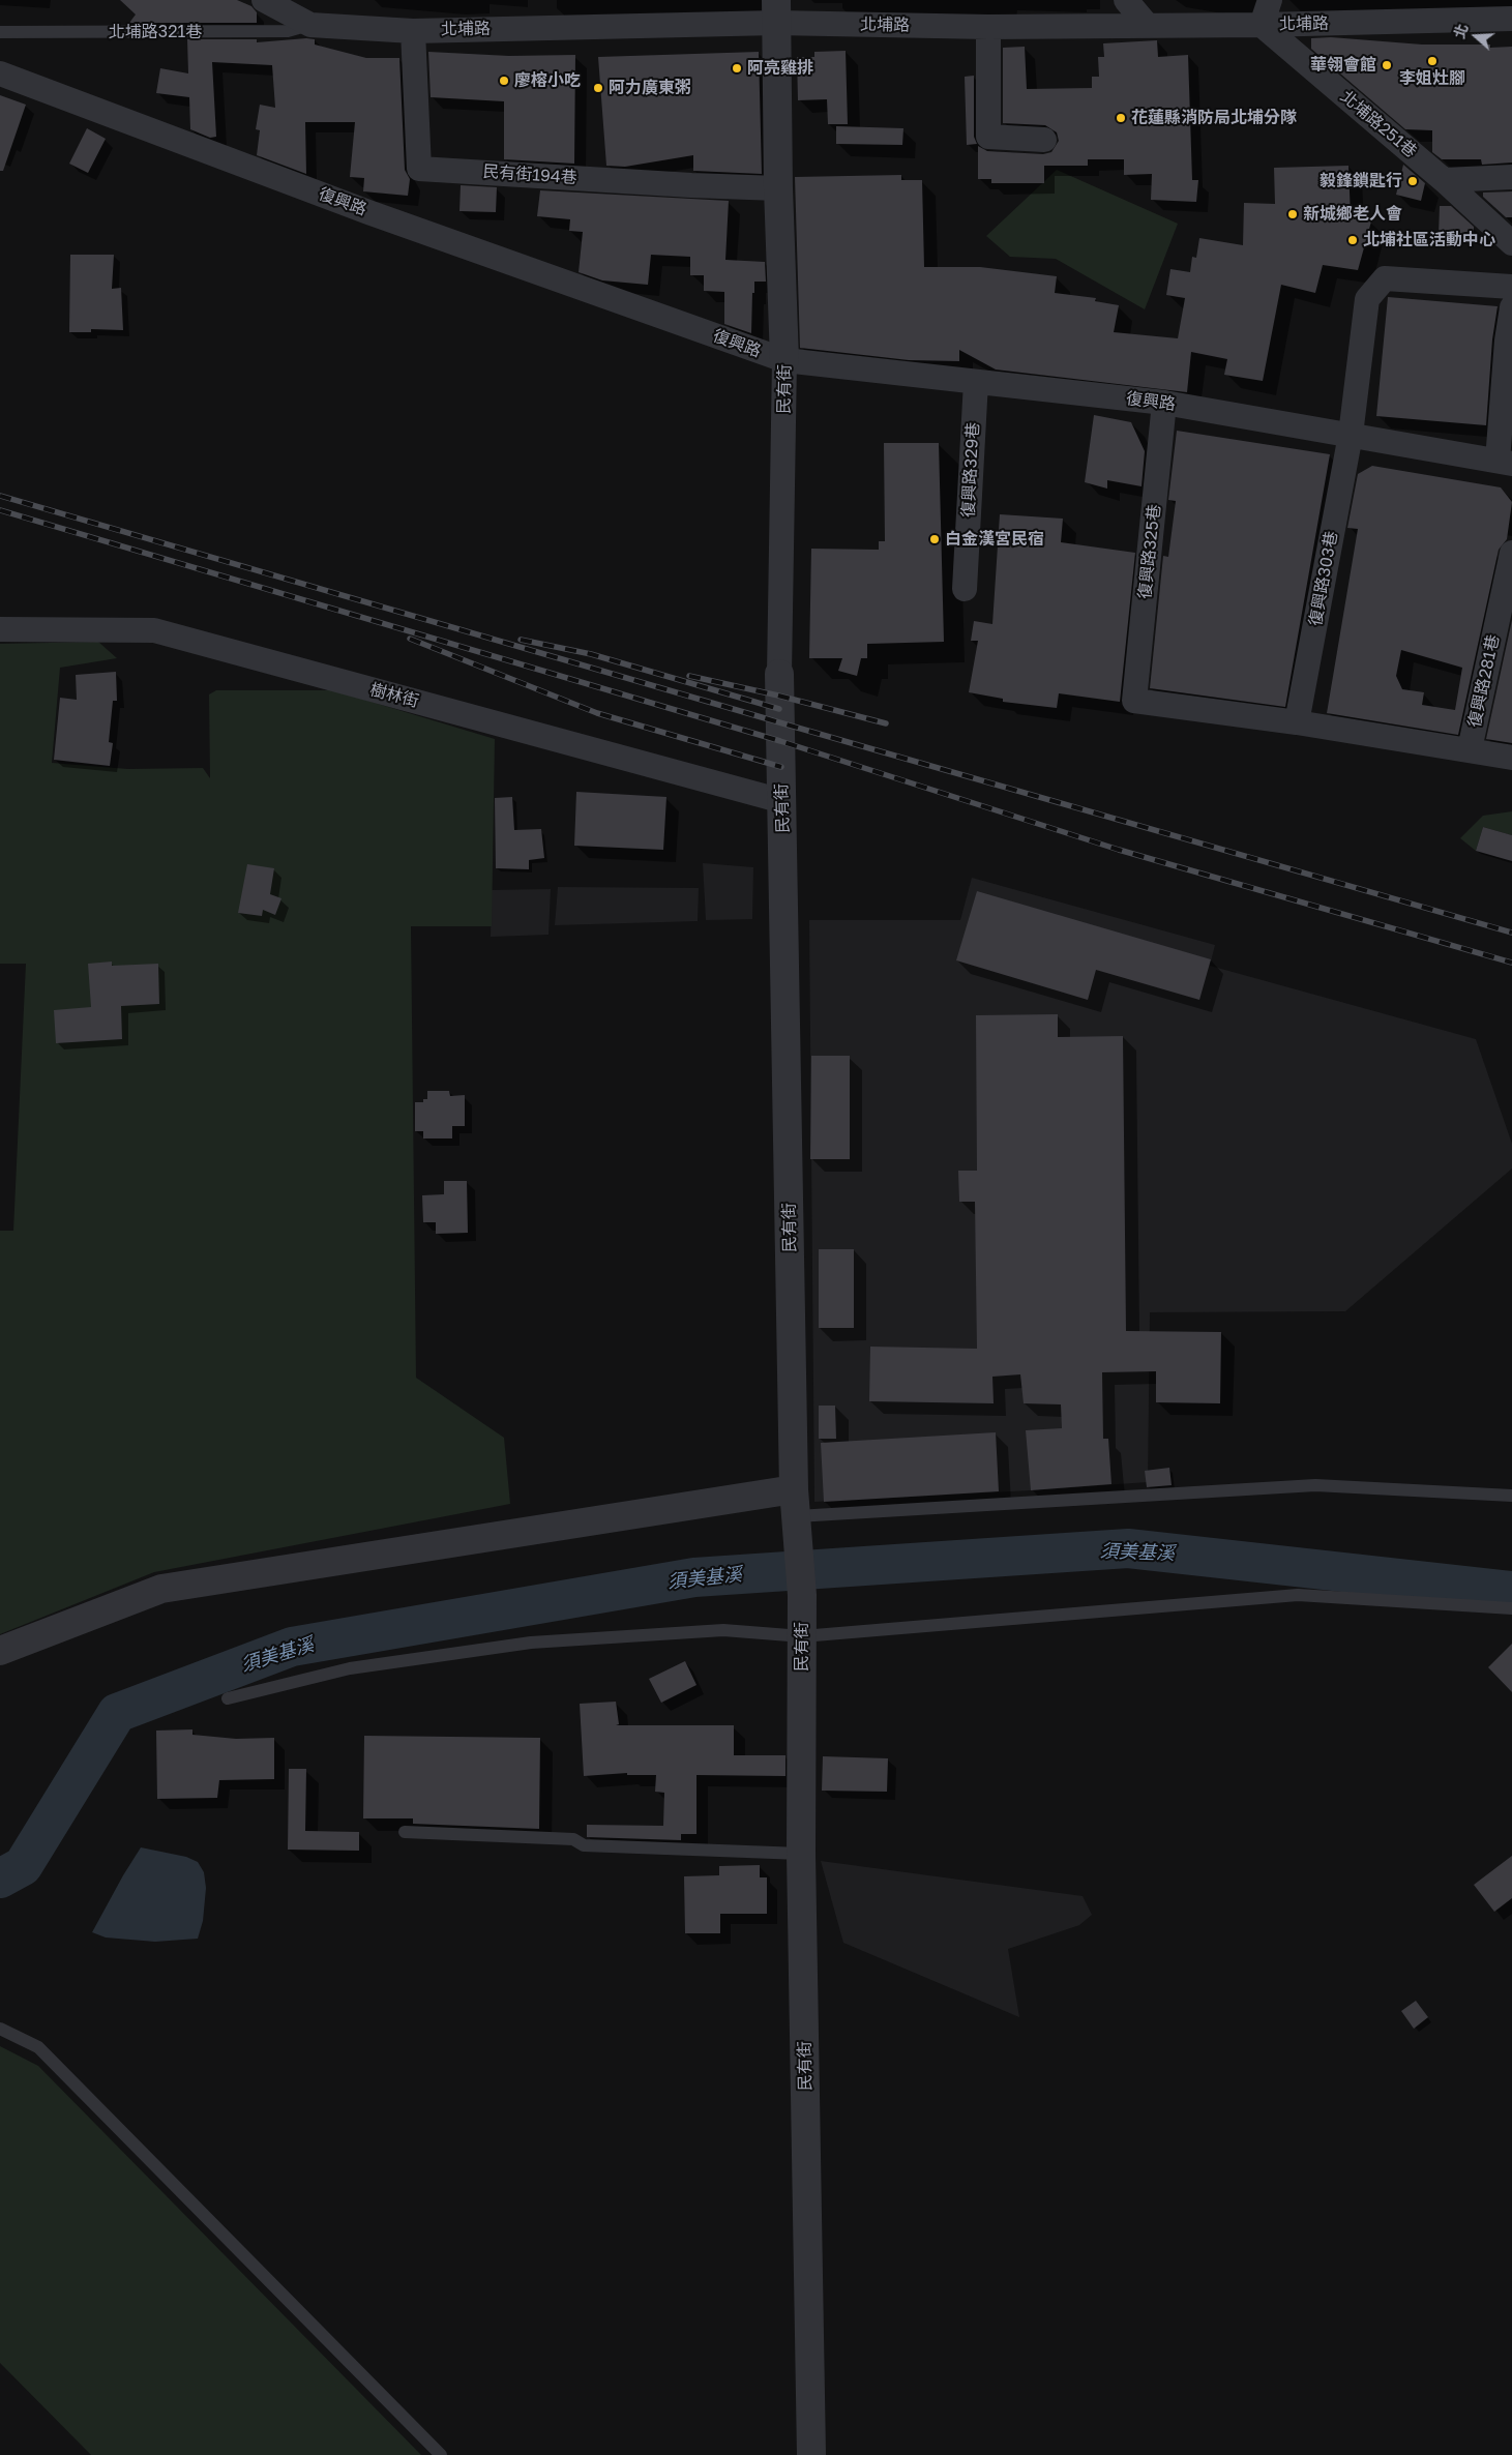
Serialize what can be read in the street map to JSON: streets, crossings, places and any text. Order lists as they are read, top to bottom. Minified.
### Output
{"streets":{"street":["北埔路","北埔路251巷","民有街194巷","復興路","民有街","復興路329巷","復興路325巷","復興路303巷","復興路281巷","樹林街"],"lane":["北埔路321巷"]},"crossings":[["北埔路","北埔路321巷"],["北埔路","北埔路251巷"],["北埔路","民有街194巷"],["北埔路","民有街"],["民有街194巷","民有街"],["復興路","民有街"],["復興路","復興路329巷"],["復興路","復興路325巷"],["復興路","復興路303巷"],["民有街","樹林街"],["復興路325巷","復興路303巷"]],"water":["須美基溪"],"places":["李姐灶腳","華翎會館","阿亮雞排","廖榕小吃","阿力廣東粥","花蓮縣消防局北埔分隊","毅鋒鎖匙行","新城鄉老人會","北埔社區活動中心","白金漢宮民宿"],"north":"left"}
